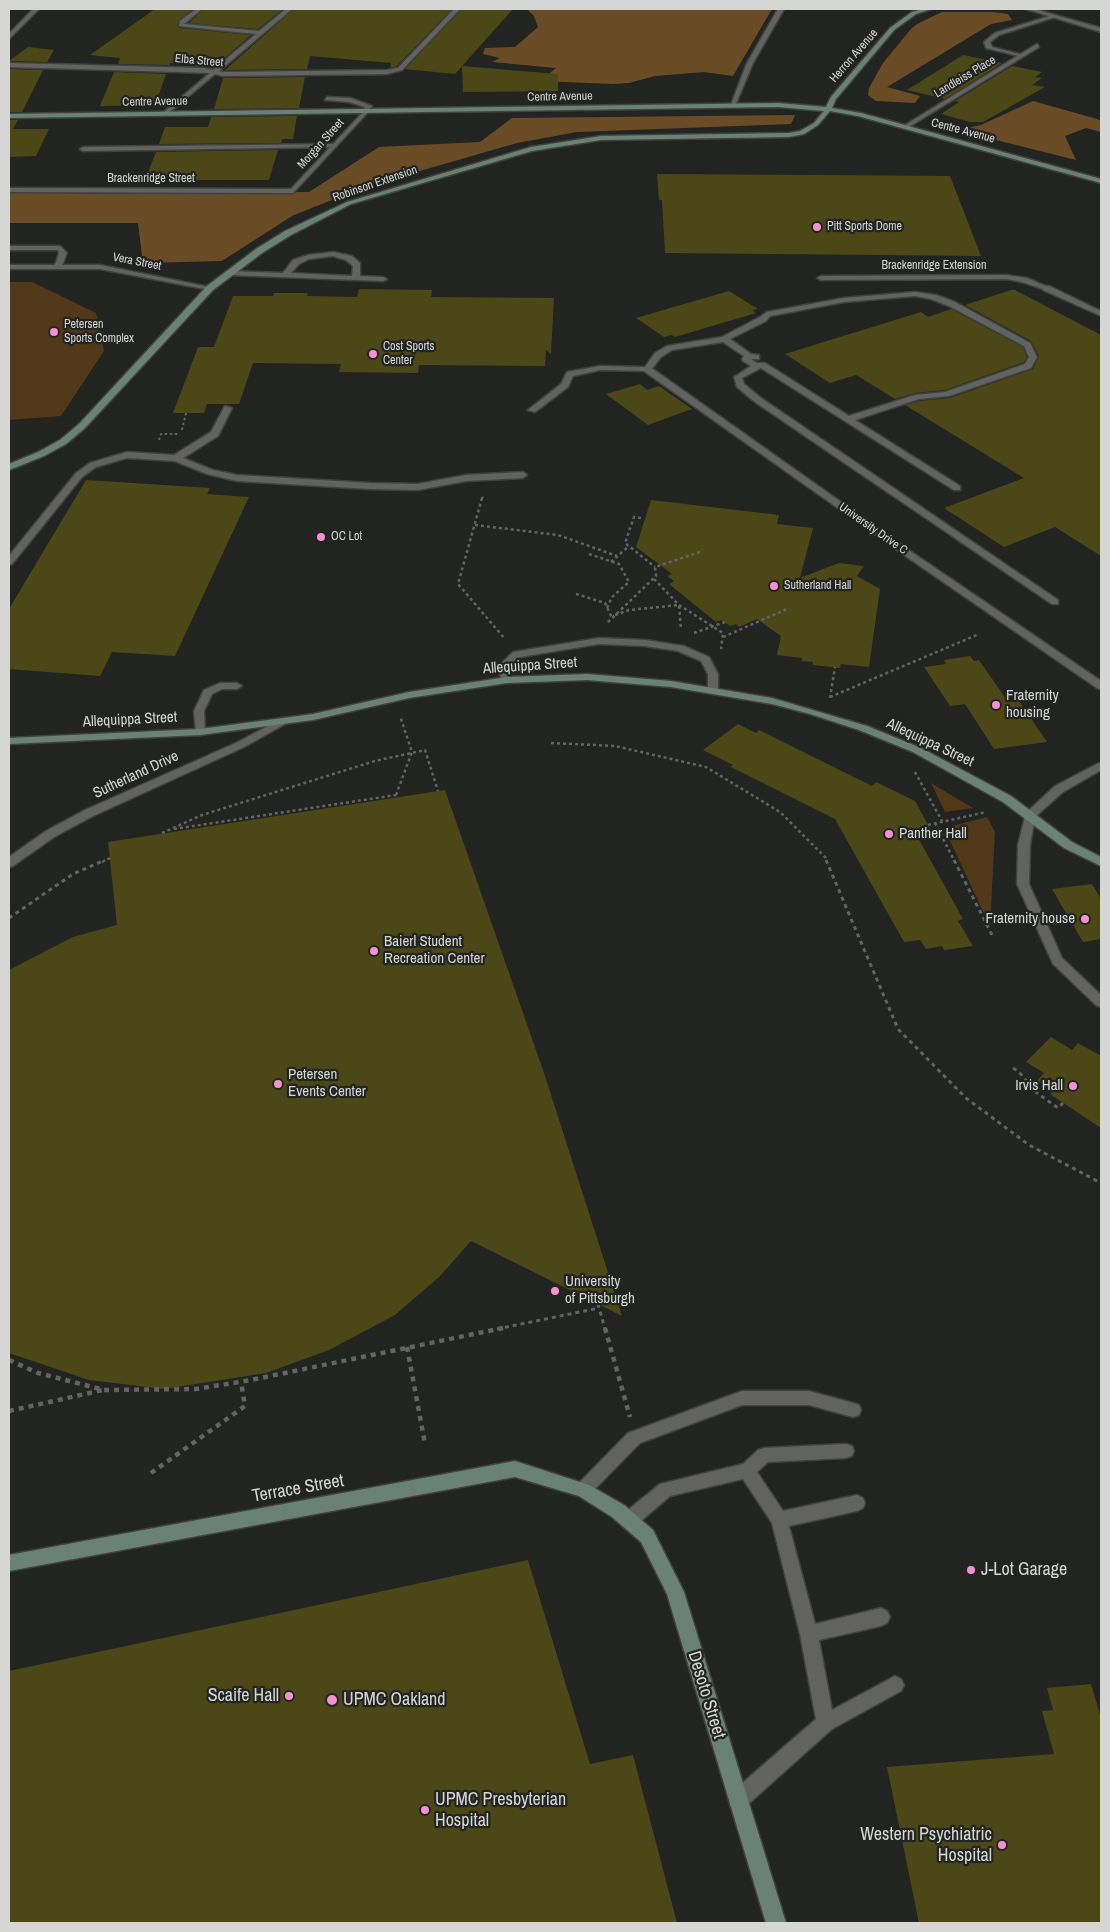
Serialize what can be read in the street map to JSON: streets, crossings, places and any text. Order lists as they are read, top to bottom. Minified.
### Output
{"streets":{"street":["Herron Avenue","Elba Street","Landleiss Place","Centre Avenue","Morgan Street","Brackenridge Street","Robinson Extension","Vera Street","Brackenridge Extension","University Drive C","Allequippa Street","Sutherland Drive","Terrace Street","Desoto Street"]},"crossings":[["Herron Avenue","Centre Avenue"],["Herron Avenue","Robinson Extension"],["Landleiss Place","Centre Avenue"],["Centre Avenue","Morgan Street"],["Centre Avenue","Robinson Extension"],["Morgan Street","Brackenridge Street"],["Robinson Extension","Vera Street"],["Allequippa Street","Sutherland Drive"],["Terrace Street","Desoto Street"]],"places":["Pitt Sports Dome","Petersen Sports Complex","Cost Sports Center","OC Lot","Sutherland Hall","Fraternity housing","Panther Hall","Fraternity house","Baierl Student Recreation Center","Petersen Events Center","Irvis Hall","University of Pittsburgh","J-Lot Garage","Scaife Hall","UPMC Oakland","UPMC Presbyterian Hospital","Western Psychiatric Hospital"]}
